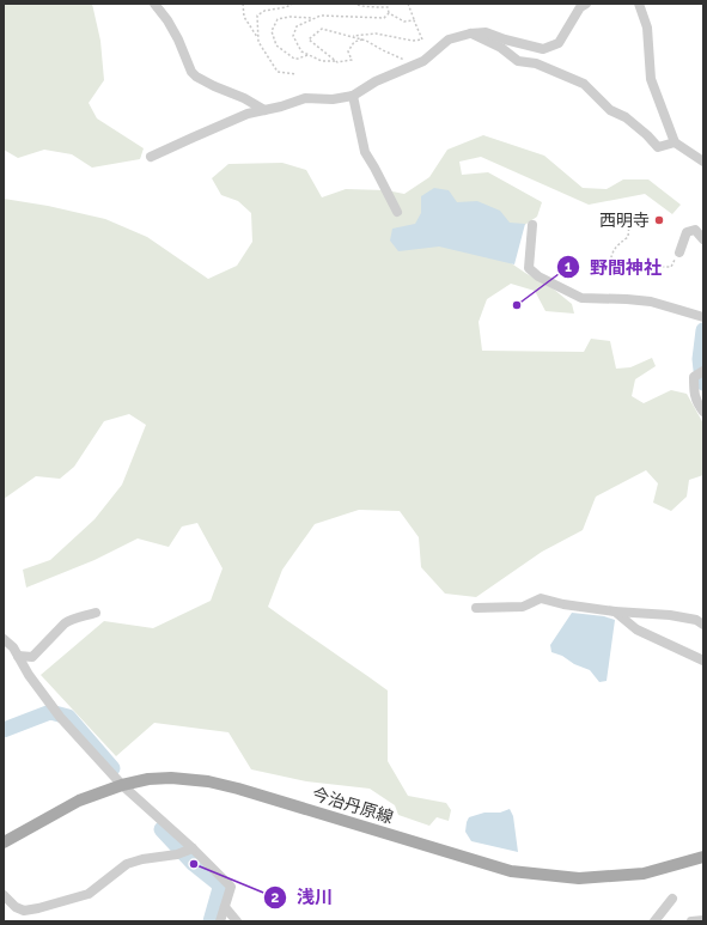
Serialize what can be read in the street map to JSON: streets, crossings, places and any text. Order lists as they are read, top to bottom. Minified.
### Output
{"streets":{"main road":["今治丹原線"]},"places":["西明寺","野間神社","浅川"]}
